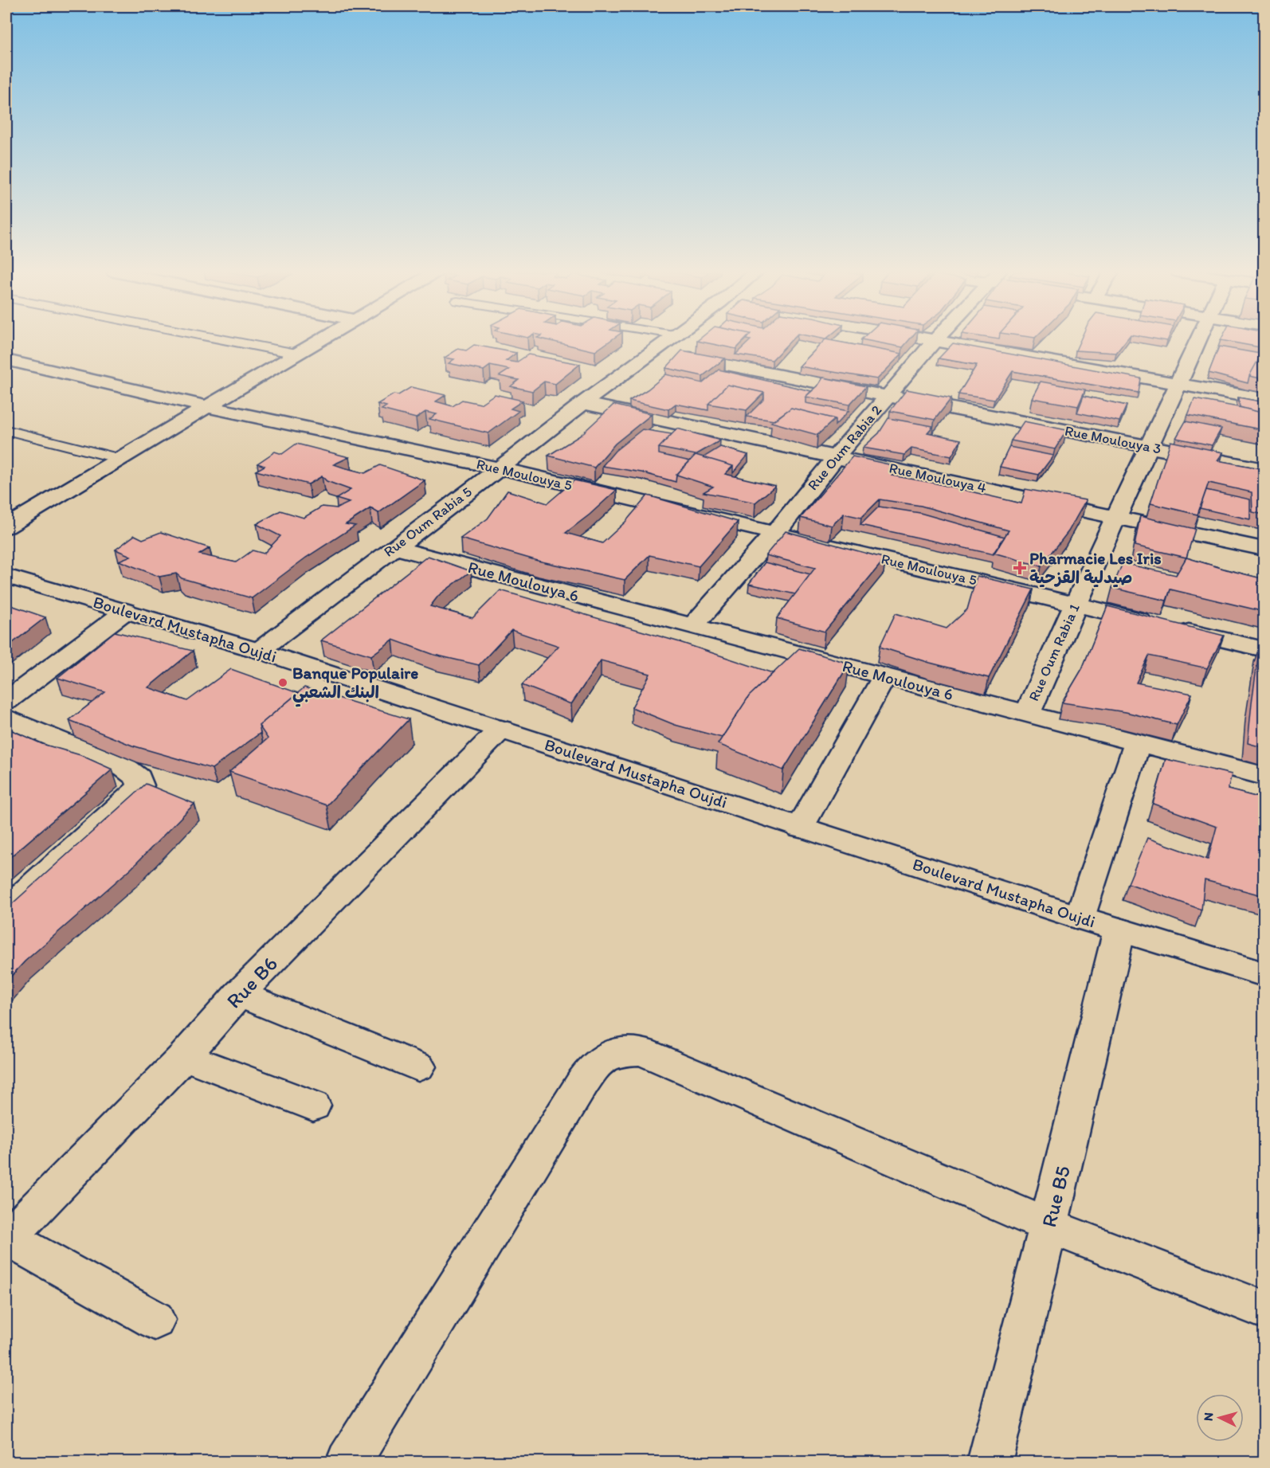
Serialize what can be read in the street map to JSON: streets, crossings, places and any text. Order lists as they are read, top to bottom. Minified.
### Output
{"streets":{"street":["Rue Moulouya 3","Rue Oum Rabia 2","Rue Moulouya 5","Rue Moulouya 4","Rue Oum Rabia 5","Rue Moulouya 6","Boulevard Mustapha Oujdi","Rue Oum Rabia 1","Rue B6","Rue B5"]},"crossings":[["Rue Moulouya 3","Rue Oum Rabia 2"],["Rue Moulouya 3","Rue Oum Rabia 5"],["Rue Moulouya 3","Rue Oum Rabia 1"],["Rue Oum Rabia 2","Rue Moulouya 5"],["Rue Oum Rabia 2","Rue Moulouya 4"],["Rue Oum Rabia 2","Rue Moulouya 6"],["Rue Moulouya 5","Rue Oum Rabia 5"],["Rue Moulouya 5","Rue Oum Rabia 1"],["Rue Moulouya 4","Rue Oum Rabia 5"],["Rue Moulouya 4","Rue Oum Rabia 1"],["Rue Oum Rabia 5","Rue Moulouya 6"],["Rue Oum Rabia 5","Boulevard Mustapha Oujdi"],["Rue Moulouya 6","Rue Oum Rabia 1"],["Boulevard Mustapha Oujdi","Rue B6"],["Boulevard Mustapha Oujdi","Rue B5"]],"places":{"health":["Pharmacie Les Iris صيدلية القزحية"],"other":["Banque Populaire البنك الشعبي"]},"north":"left"}
